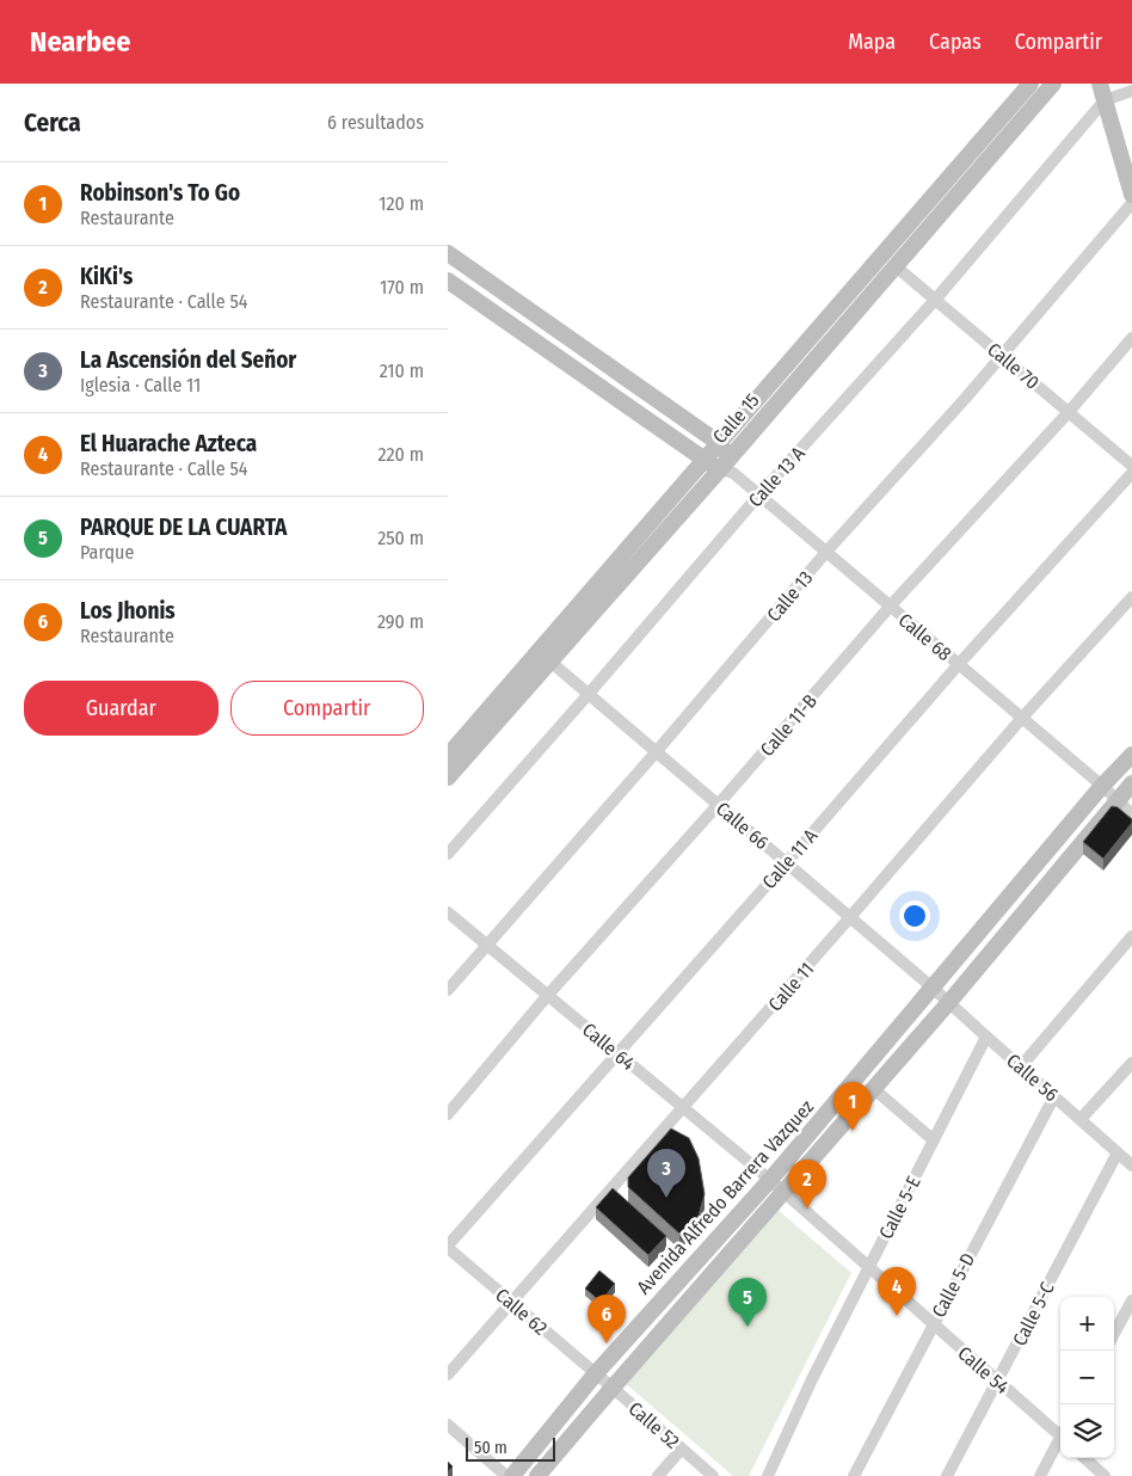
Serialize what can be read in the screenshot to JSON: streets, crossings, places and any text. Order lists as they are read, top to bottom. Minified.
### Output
{"streets":{"street":["Calle 70","Calle 15","Calle 13 A","Calle 13","Calle 68","Calle 11-B","Calle 66","Calle 11 A","Calle 11","Calle 64","Calle 56","Avenida Alfredo Barrera Vazquez","Calle 5-E","Calle 5-D","Calle 62","Calle 5-C","Calle 54","Calle 52"]},"crossings":[["Calle 70","Calle 15"],["Calle 70","Calle 13 A"],["Calle 70","Calle 13"],["Calle 70","Calle 11-B"],["Calle 15","Calle 68"],["Calle 15","Calle 66"],["Calle 13 A","Calle 68"],["Calle 13 A","Calle 66"],["Calle 13","Calle 68"],["Calle 13","Calle 66"],["Calle 13","Calle 64"],["Calle 68","Calle 11-B"],["Calle 68","Calle 11 A"],["Calle 68","Calle 11"],["Calle 68","Avenida Alfredo Barrera Vazquez"],["Calle 11-B","Calle 66"],["Calle 11-B","Calle 64"],["Calle 66","Calle 11 A"],["Calle 66","Calle 11"],["Calle 66","Calle 56"],["Calle 66","Avenida Alfredo Barrera Vazquez"],["Calle 11 A","Calle 64"],["Calle 11 A","Calle 62"],["Calle 11","Calle 64"],["Calle 11","Calle 62"],["Calle 64","Avenida Alfredo Barrera Vazquez"],["Calle 64","Calle 54"],["Calle 56","Avenida Alfredo Barrera Vazquez"],["Calle 56","Calle 5-E"],["Calle 56","Calle 5-D"],["Calle 56","Calle 5-C"],["Avenida Alfredo Barrera Vazquez","Calle 62"],["Avenida Alfredo Barrera Vazquez","Calle 54"],["Avenida Alfredo Barrera Vazquez","Calle 52"],["Calle 5-E","Calle 54"],["Calle 5-D","Calle 54"],["Calle 62","Calle 52"],["Calle 5-C","Calle 54"]],"scale_bar":"50 m","page":{"header":"Nearbee","nav":["Mapa","Capas","Compartir"],"heading":["Cerca","6 resultados"],"list":[{"mark":"1","name":"Robinson's To Go","note":"Restaurante","value":"120 m"},{"mark":"2","name":"KiKi's","note":"Restaurante · Calle 54","value":"170 m"},{"mark":"3","name":"La Ascensión del Señor","note":"Iglesia · Calle 11","value":"210 m"},{"mark":"4","name":"El Huarache Azteca","note":"Restaurante · Calle 54","value":"220 m"},{"mark":"5","name":"PARQUE DE LA CUARTA","note":"Parque","value":"250 m"},{"mark":"6","name":"Los Jhonis","note":"Restaurante","value":"290 m"}],"buttons":["Guardar","Compartir"],"pins":["1","3","2","4","5","6"],"map_buttons":["+","−"],"scale":"50 m"}}
